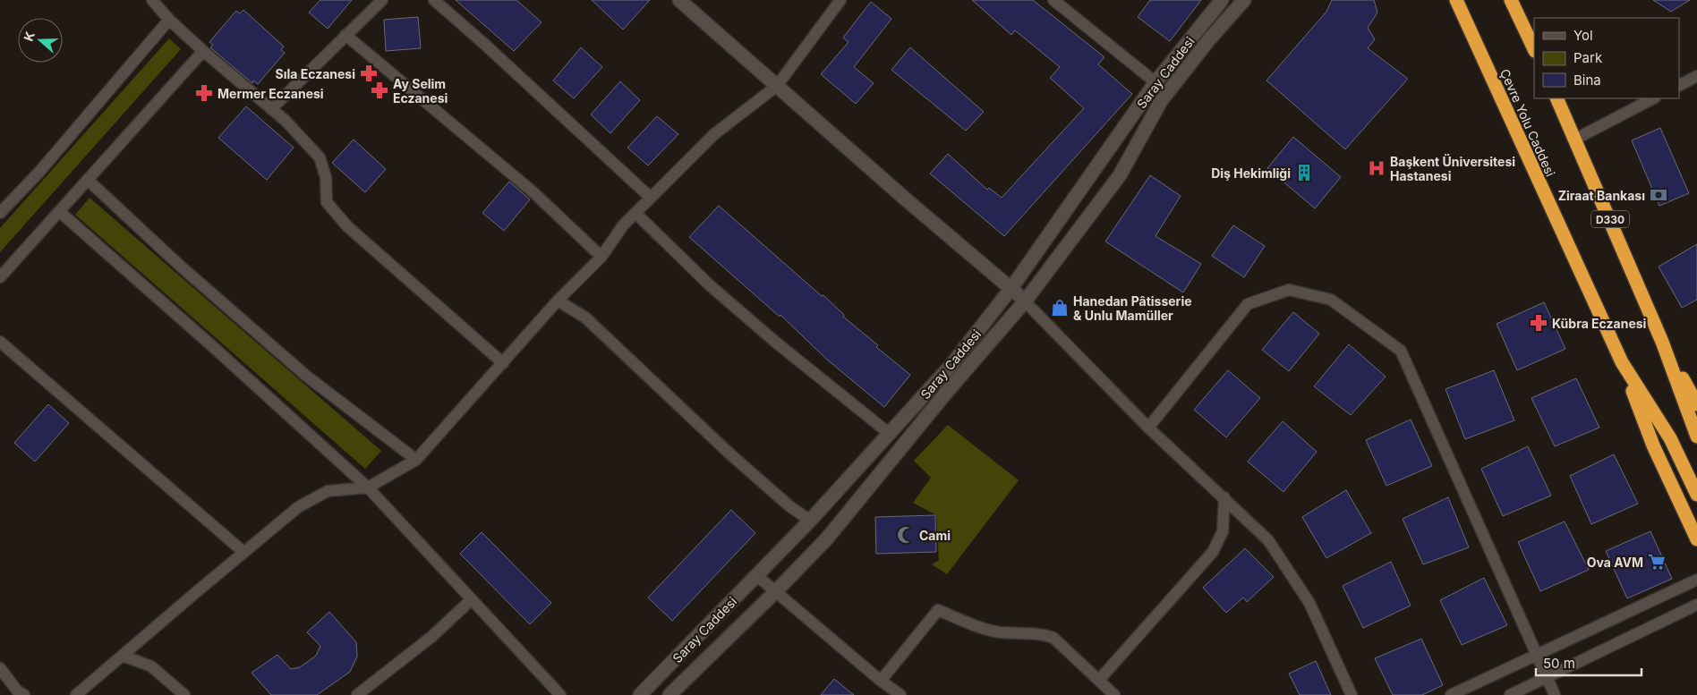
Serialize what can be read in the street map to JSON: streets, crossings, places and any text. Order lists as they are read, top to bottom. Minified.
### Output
{"streets":{"highway":["Çevre Yolu Caddesi","D330"],"street":["Saray Caddesi"]},"places":{"pharmacy":["Sıla Eczanesi","Ay Selim Eczanesi","Mermer Eczanesi","Kübra Eczanesi"],"hospital":["Başkent Üniversitesi Hastanesi"],"building":["Diş Hekimliği"],"bank":["Ziraat Bankası"],"shop":["Hanedan Pâtisserie & Unlu Mamüller"],"mosque":["Cami"],"supermarket":["Ova AVM"]},"legend":["Yol","Park","Bina"],"scale_bar":"50 m","north":"left"}
